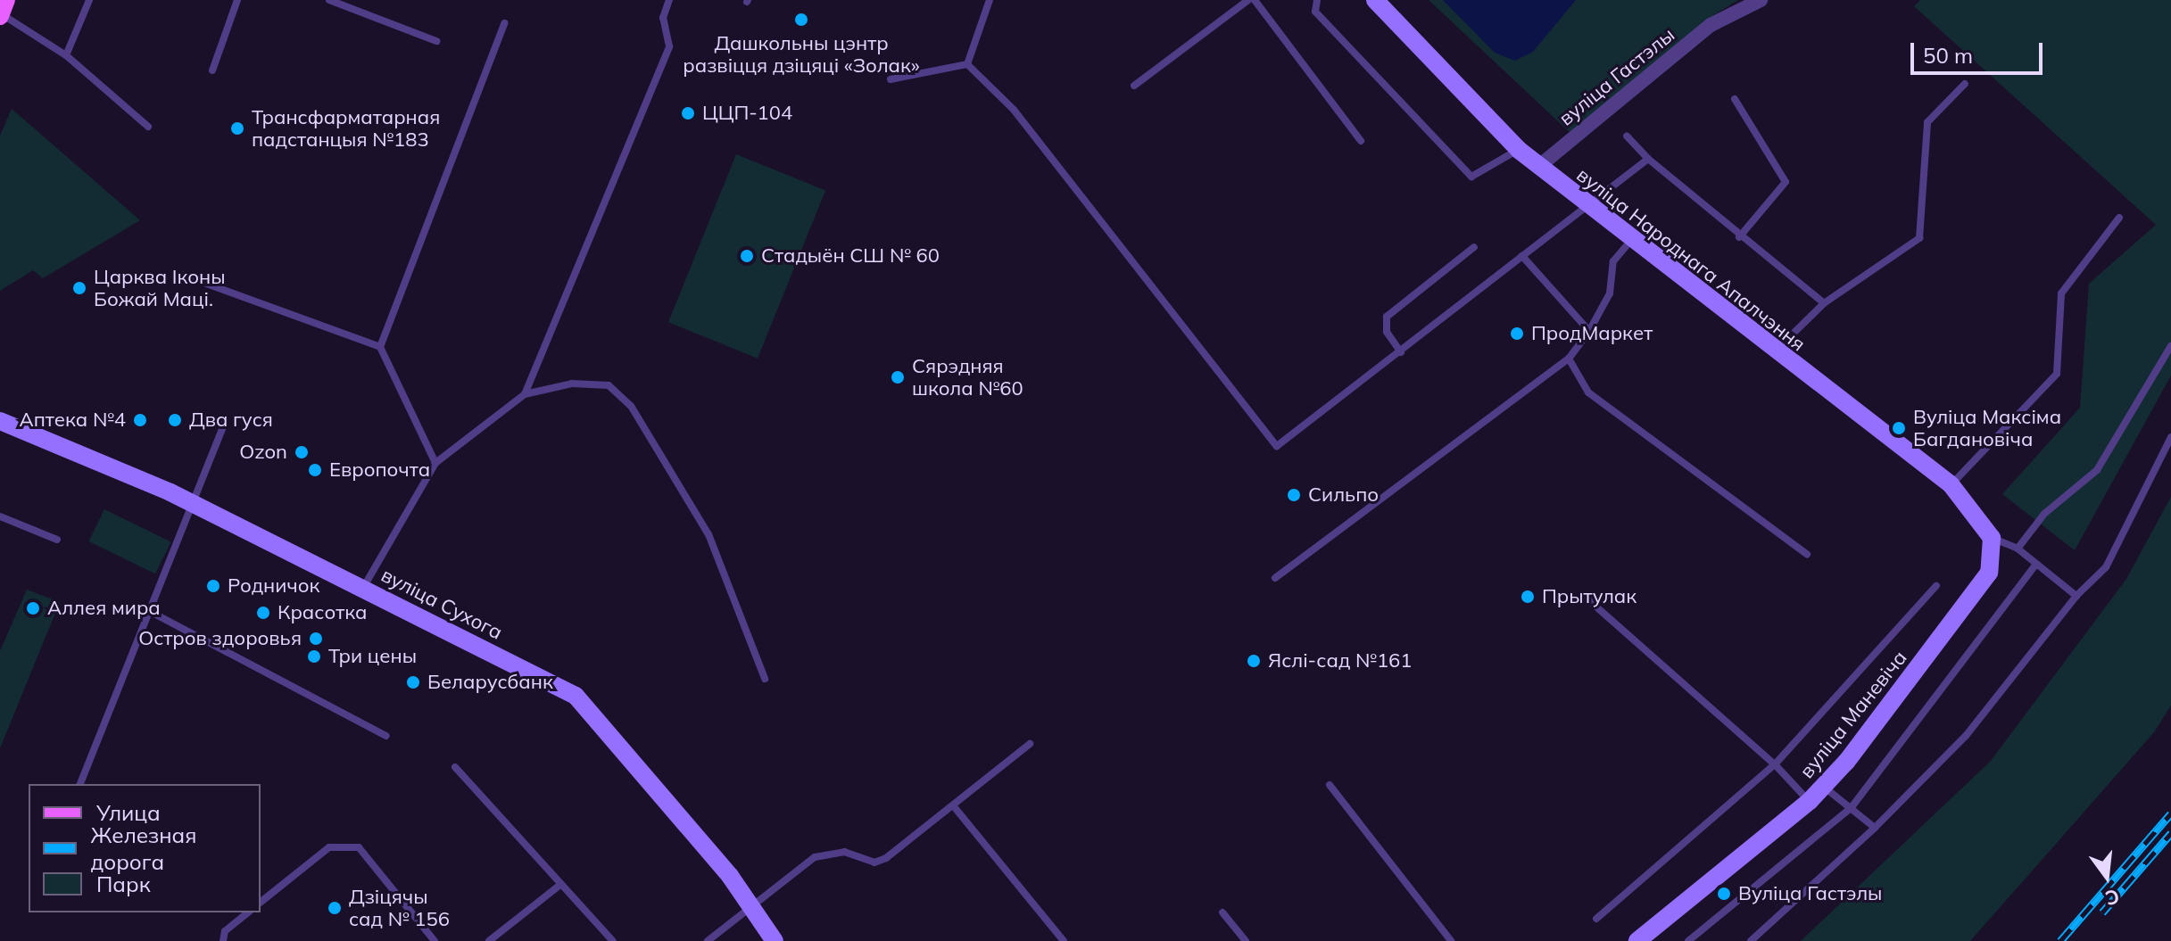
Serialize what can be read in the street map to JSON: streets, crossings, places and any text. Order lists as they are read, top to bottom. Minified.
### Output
{"streets":{"street":["вуліца Гастэлы","вуліца Народнага Апалчэння","вуліца Сухога","вуліца Маневіча"]},"crossings":[["вуліца Гастэлы","вуліца Народнага Апалчэння"],["вуліца Народнага Апалчэння","вуліца Маневіча"]],"places":["Дашкольны цэнтр развіцця дзіцяці «Золак»","ЦЦП-104","Трансфарматарная падстанцыя №183","Стадыён СШ № 60","Царква Іконы Божай Маці.","ПродМаркет","Сярэдняя школа №60","Аптека №4","Два гуся","Вуліца Максіма Багдановіча","Ozon","Европочта","Сильпо","Родничок","Прытулак","Аллея мира","Красотка","Остров здоровья","Три цены","Яслі-сад №161","Беларусбанк","Вуліца Гастэлы","Дзіцячы сад № 156"],"legend":["Улица","Железная дорога","Парк"],"scale_bar":"50 m","north":"bottom"}
